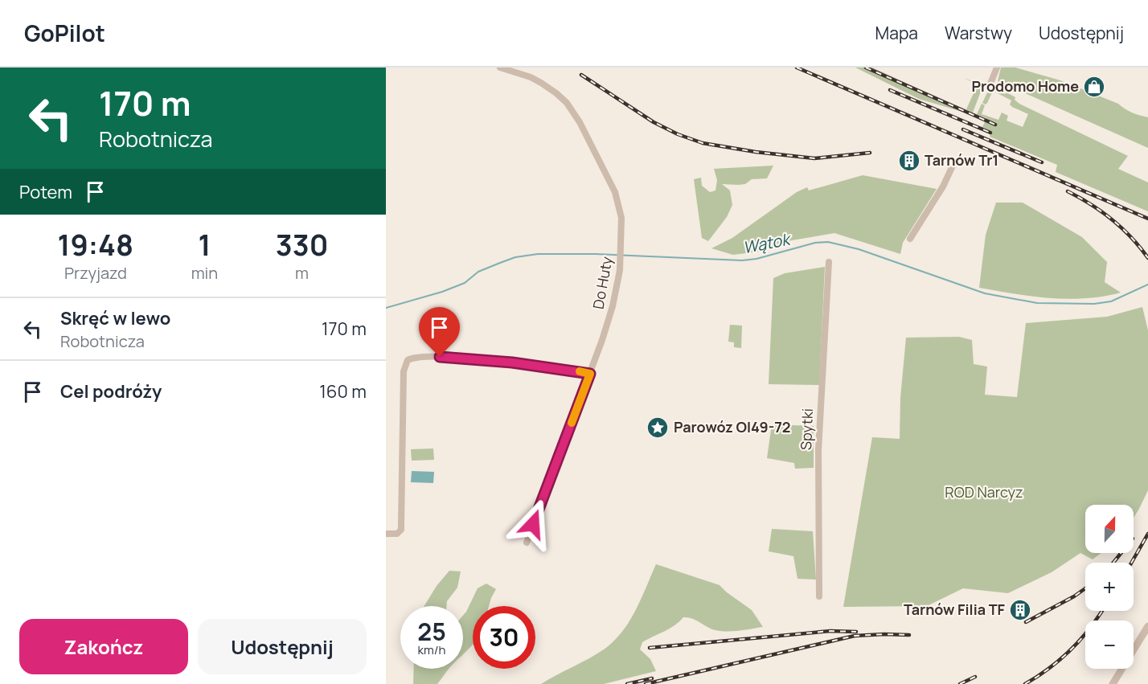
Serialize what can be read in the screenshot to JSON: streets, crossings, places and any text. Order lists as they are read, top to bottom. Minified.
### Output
{"streets":{"street":["Do Huty","Spytki"]},"water":["Wątok"],"parks":["ROD Narcyz"],"places":{"shop":["Prodomo Home"],"building":["Tarnów Tr1","Tarnów Filia TF"],"place":["Parowóz Ol49-72"]},"north":"top","page":{"header":"GoPilot","nav":["Mapa","Warstwy","Udostępnij"],"turn":["170 m","Robotnicza"],"then":"Potem","eta":["19:48","Przyjazd","1","min","330","m"],"list":[{"name":"Skręć w lewo","note":"Robotnicza","value":"170 m"},{"name":"Cel podróży","value":"160 m"}],"map_buttons":["+","−"],"speed":"25 km/h","limit":"30","buttons":["Zakończ","Udostępnij"]}}
